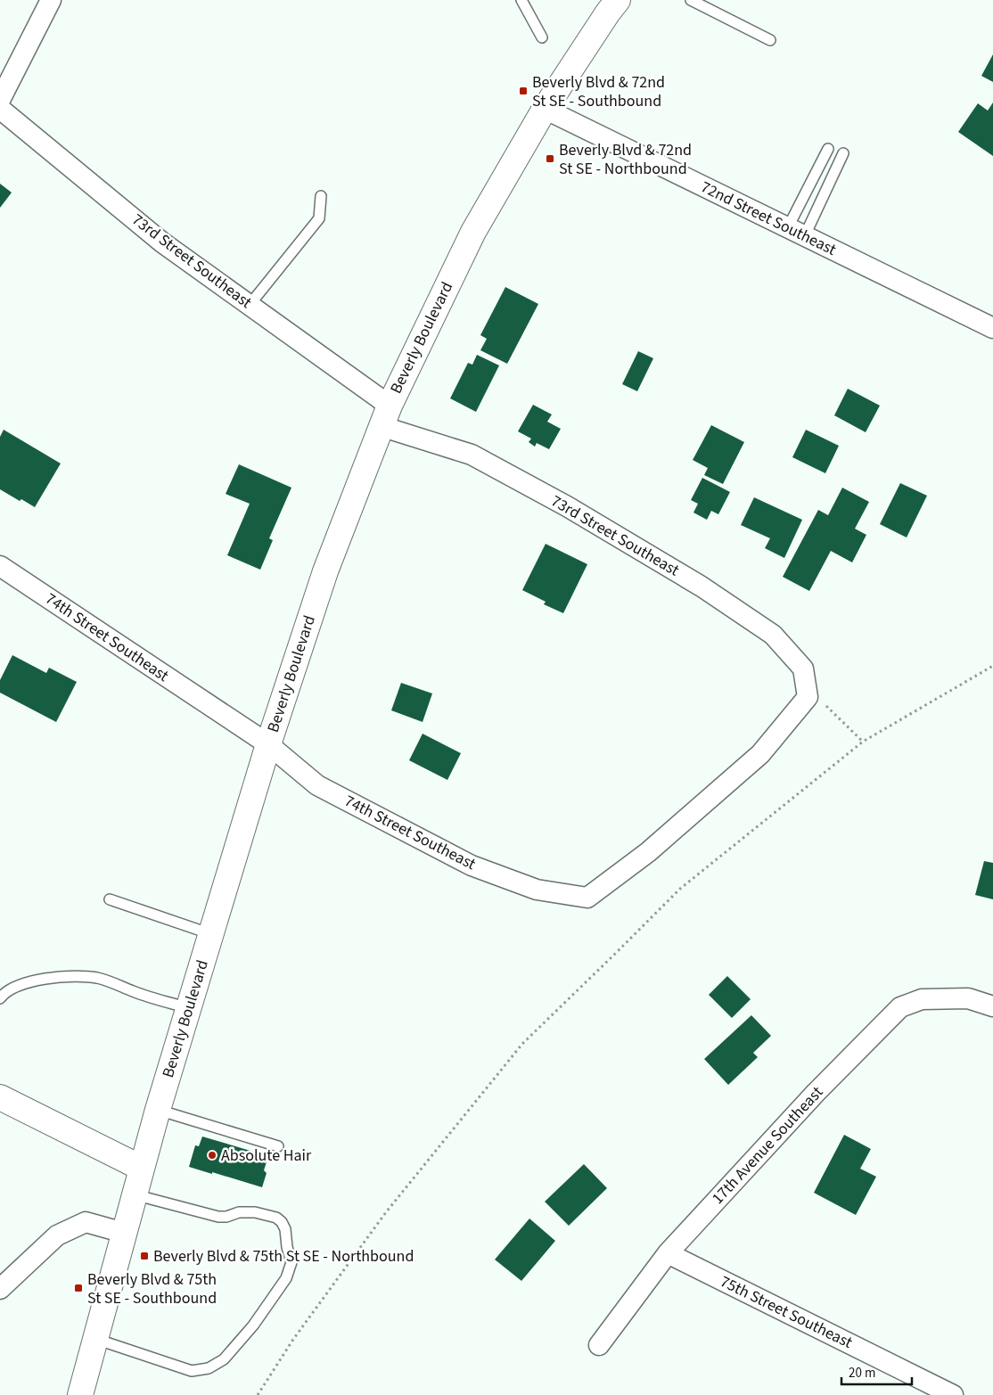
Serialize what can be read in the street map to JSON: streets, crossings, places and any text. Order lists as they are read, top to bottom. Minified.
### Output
{"streets":{"main road":["Beverly Boulevard"],"street":["72nd Street Southeast","73rd Street Southeast","74th Street Southeast","17th Avenue Southeast","75th Street Southeast"]},"crossings":[["72nd Street Southeast","Beverly Boulevard"],["73rd Street Southeast","Beverly Boulevard"],["73rd Street Southeast","74th Street Southeast"],["Beverly Boulevard","74th Street Southeast"],["17th Avenue Southeast","75th Street Southeast"]],"places":{"transit":["Beverly Blvd & 72nd St SE - Southbound","Beverly Blvd & 72nd St SE - Northbound","Beverly Blvd & 75th St SE - Northbound","Beverly Blvd & 75th St SE - Southbound"],"other":["Absolute Hair"]},"scale_bar":"20 m"}
